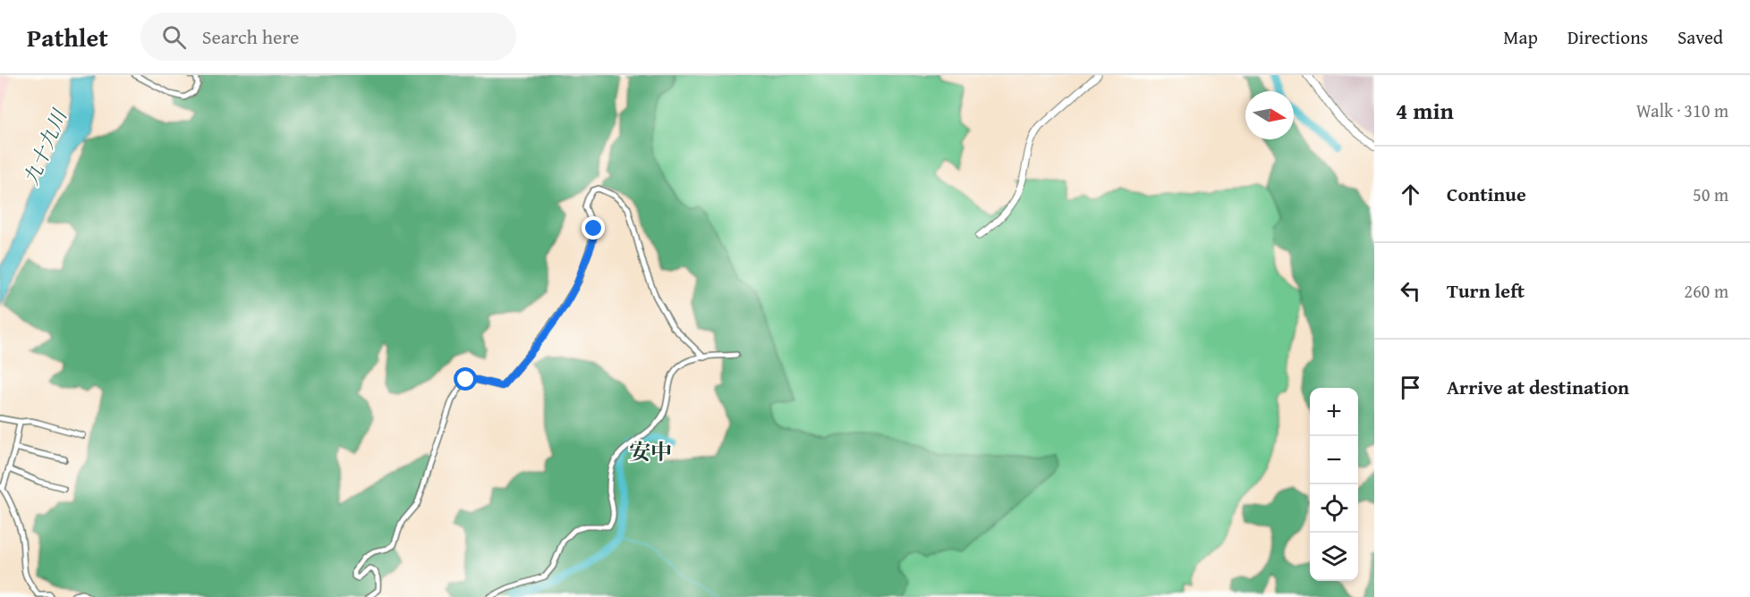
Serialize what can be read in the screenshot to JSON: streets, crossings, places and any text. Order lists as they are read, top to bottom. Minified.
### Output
{"districts":["安中"],"water":["九十九川"],"north":"right","page":{"header":"Pathlet","search":"Search here","nav":["Map","Directions","Saved"],"heading":["4 min","Walk · 310 m"],"list":[["Continue","50 m"],["Turn left","260 m"],"Arrive at destination"],"map_buttons":["+","−"]}}
